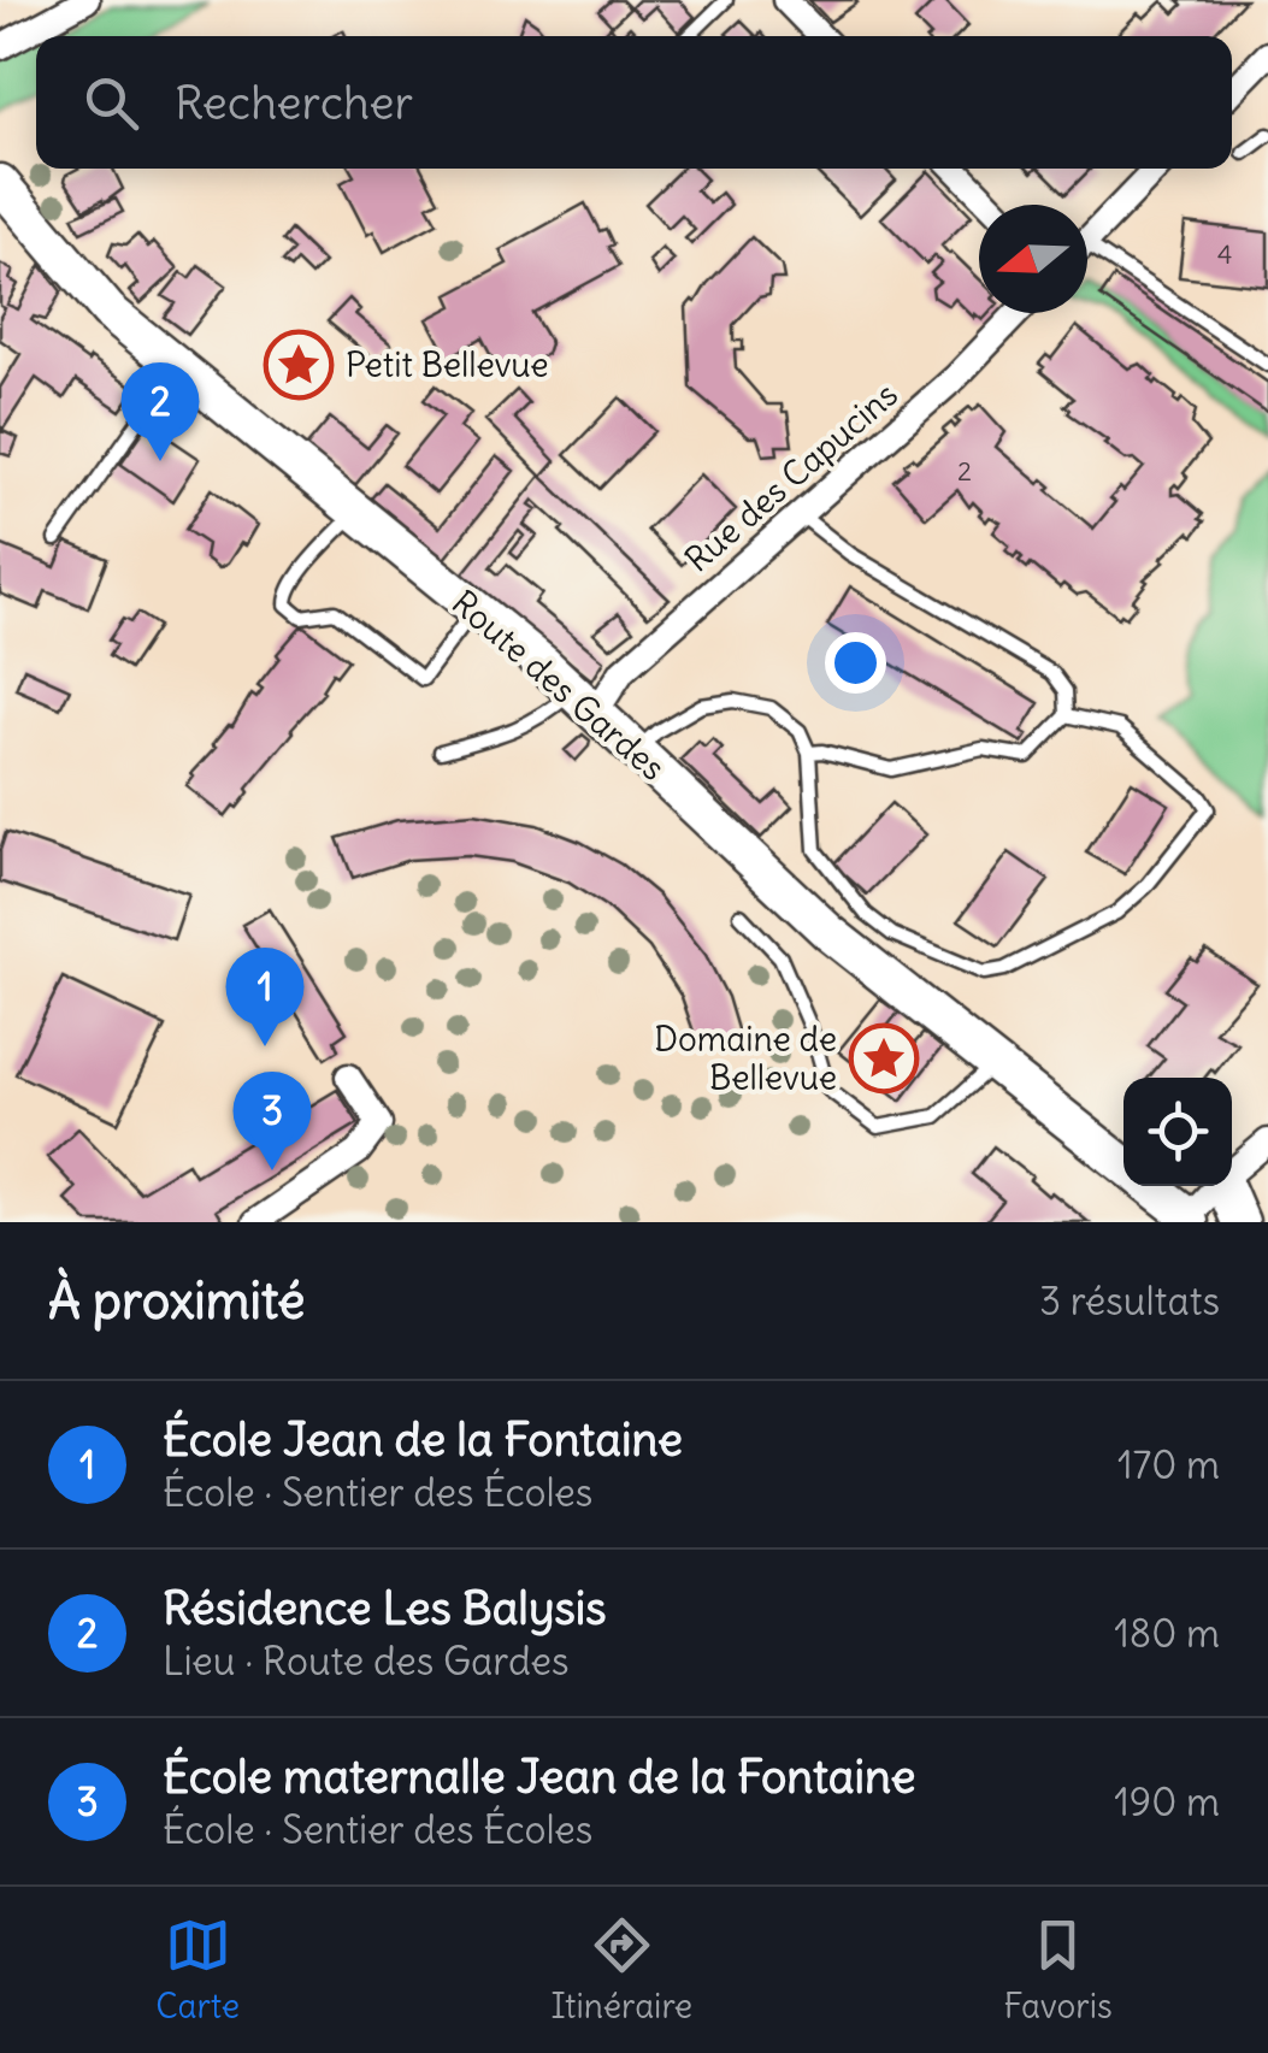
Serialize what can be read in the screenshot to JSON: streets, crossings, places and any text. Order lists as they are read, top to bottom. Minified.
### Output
{"streets":{"main road":["Route des Gardes"],"street":["Rue des Capucins"]},"crossings":[["Rue des Capucins","Route des Gardes"]],"places":{"place":["Petit Bellevue","Domaine de Bellevue"]},"house_numbers":["4","2"],"north":"left","page":{"search":"Rechercher","pins":["2","1","3"],"heading":["À proximité","3 résultats"],"list":[{"mark":"1","name":"École Jean de la Fontaine","note":"École · Sentier des Écoles","value":"170 m"},{"mark":"2","name":"Résidence Les Balysis","note":"Lieu · Route des Gardes","value":"180 m"},{"mark":"3","name":"École maternalle Jean de la Fontaine","note":"École · Sentier des Écoles","value":"190 m"}],"nav":["Carte","Itinéraire","Favoris"]}}
